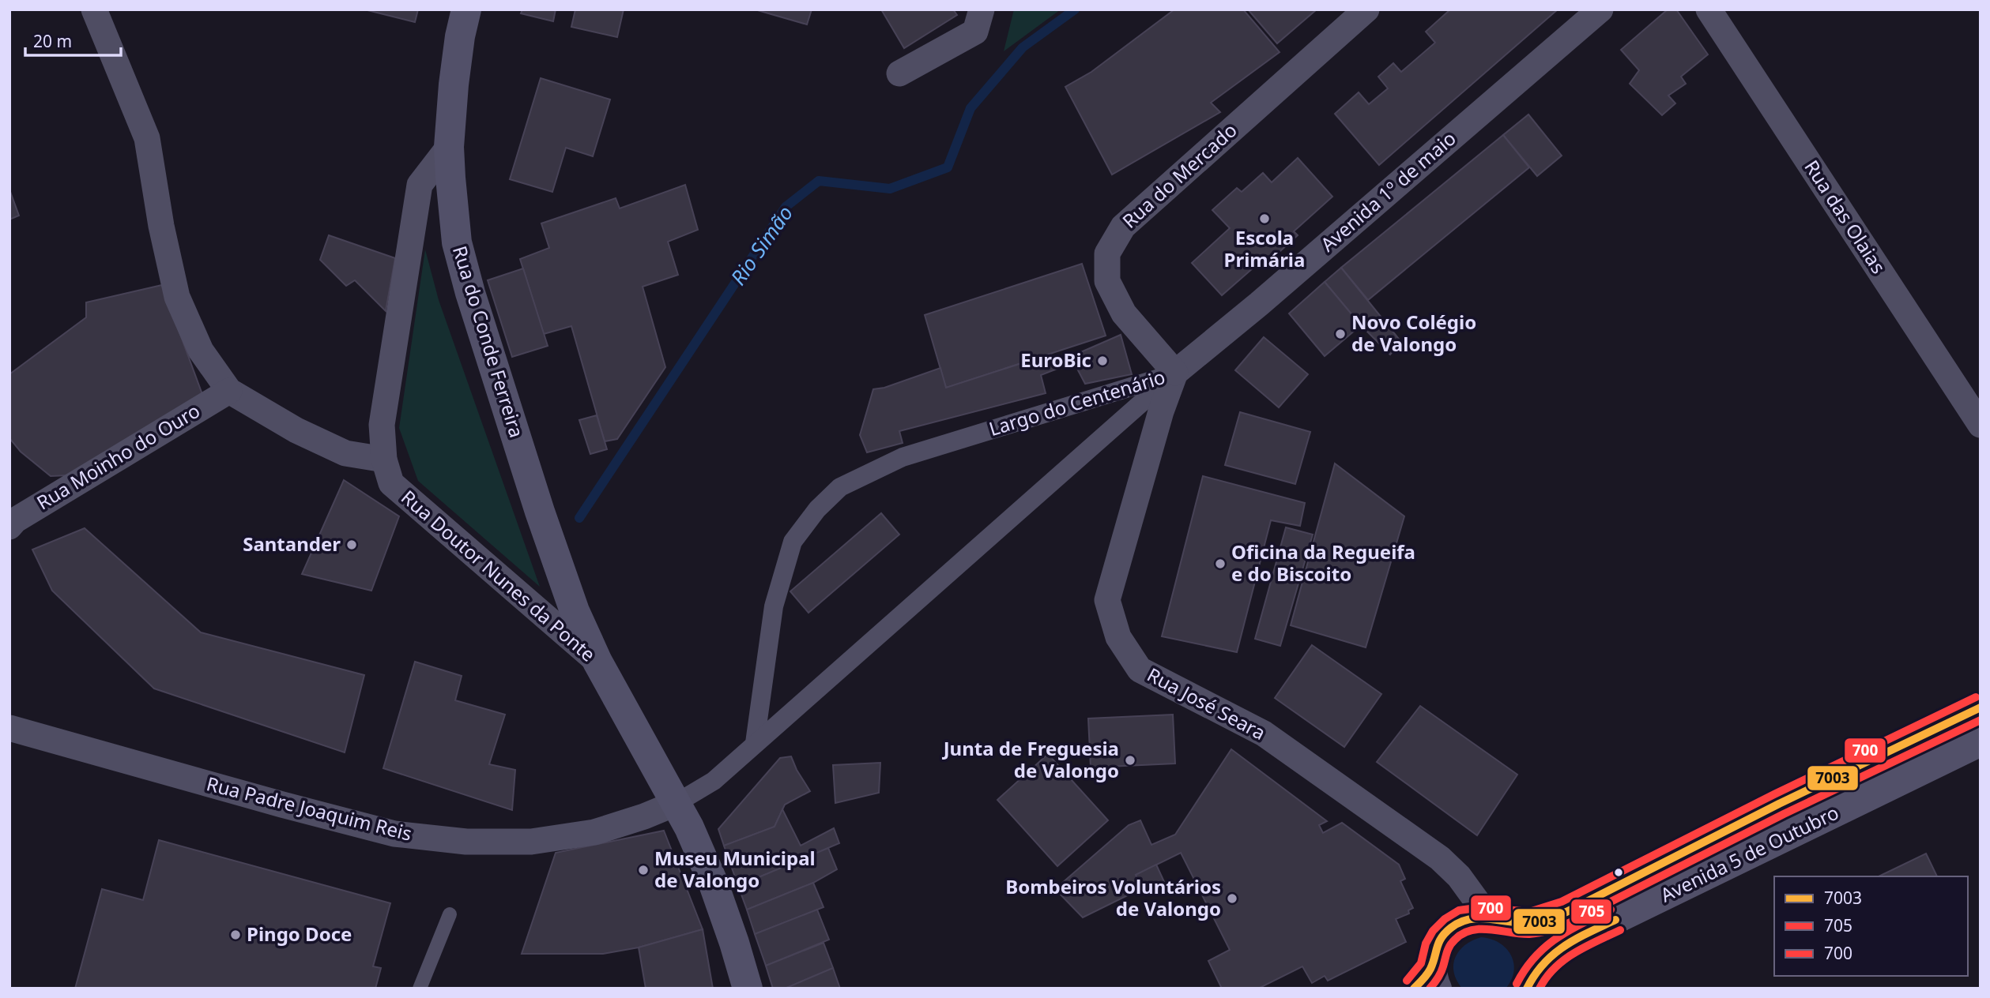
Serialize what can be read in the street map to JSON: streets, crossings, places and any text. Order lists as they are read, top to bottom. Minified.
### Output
{"streets":{"main road":["Rua do Conde Ferreira","Rua Doutor Nunes da Ponte","Avenida 5 de Outubro"],"street":["Rua do Mercado","Avenida 1º de maio","Rua das Olaias","Largo do Centenário","Rua Moinho do Ouro","Rua José Seara","Rua Padre Joaquim Reis"]},"crossings":[["Rua do Mercado","Avenida 1º de maio"],["Rua do Mercado","Largo do Centenário"],["Rua do Mercado","Rua José Seara"],["Avenida 1º de maio","Largo do Centenário"],["Avenida 1º de maio","Rua José Seara"],["Rua do Conde Ferreira","Rua Doutor Nunes da Ponte"],["Largo do Centenário","Rua Doutor Nunes da Ponte"],["Largo do Centenário","Rua José Seara"],["Largo do Centenário","Rua Padre Joaquim Reis"],["Rua Doutor Nunes da Ponte","Rua Padre Joaquim Reis"],["Rua José Seara","Avenida 5 de Outubro"]],"water":["Rio Simão"],"places":["Escola Primária","Novo Colégio de Valongo","EuroBic","Santander","Oficina da Regueifa e do Biscoito","Junta de Freguesia de Valongo","Museu Municipal de Valongo","Bombeiros Voluntários de Valongo","Pingo Doce"],"lines":["transit line 700","transit line 7003","transit line 705"],"legend":["7003","705","700"],"scale_bar":"20 m"}
